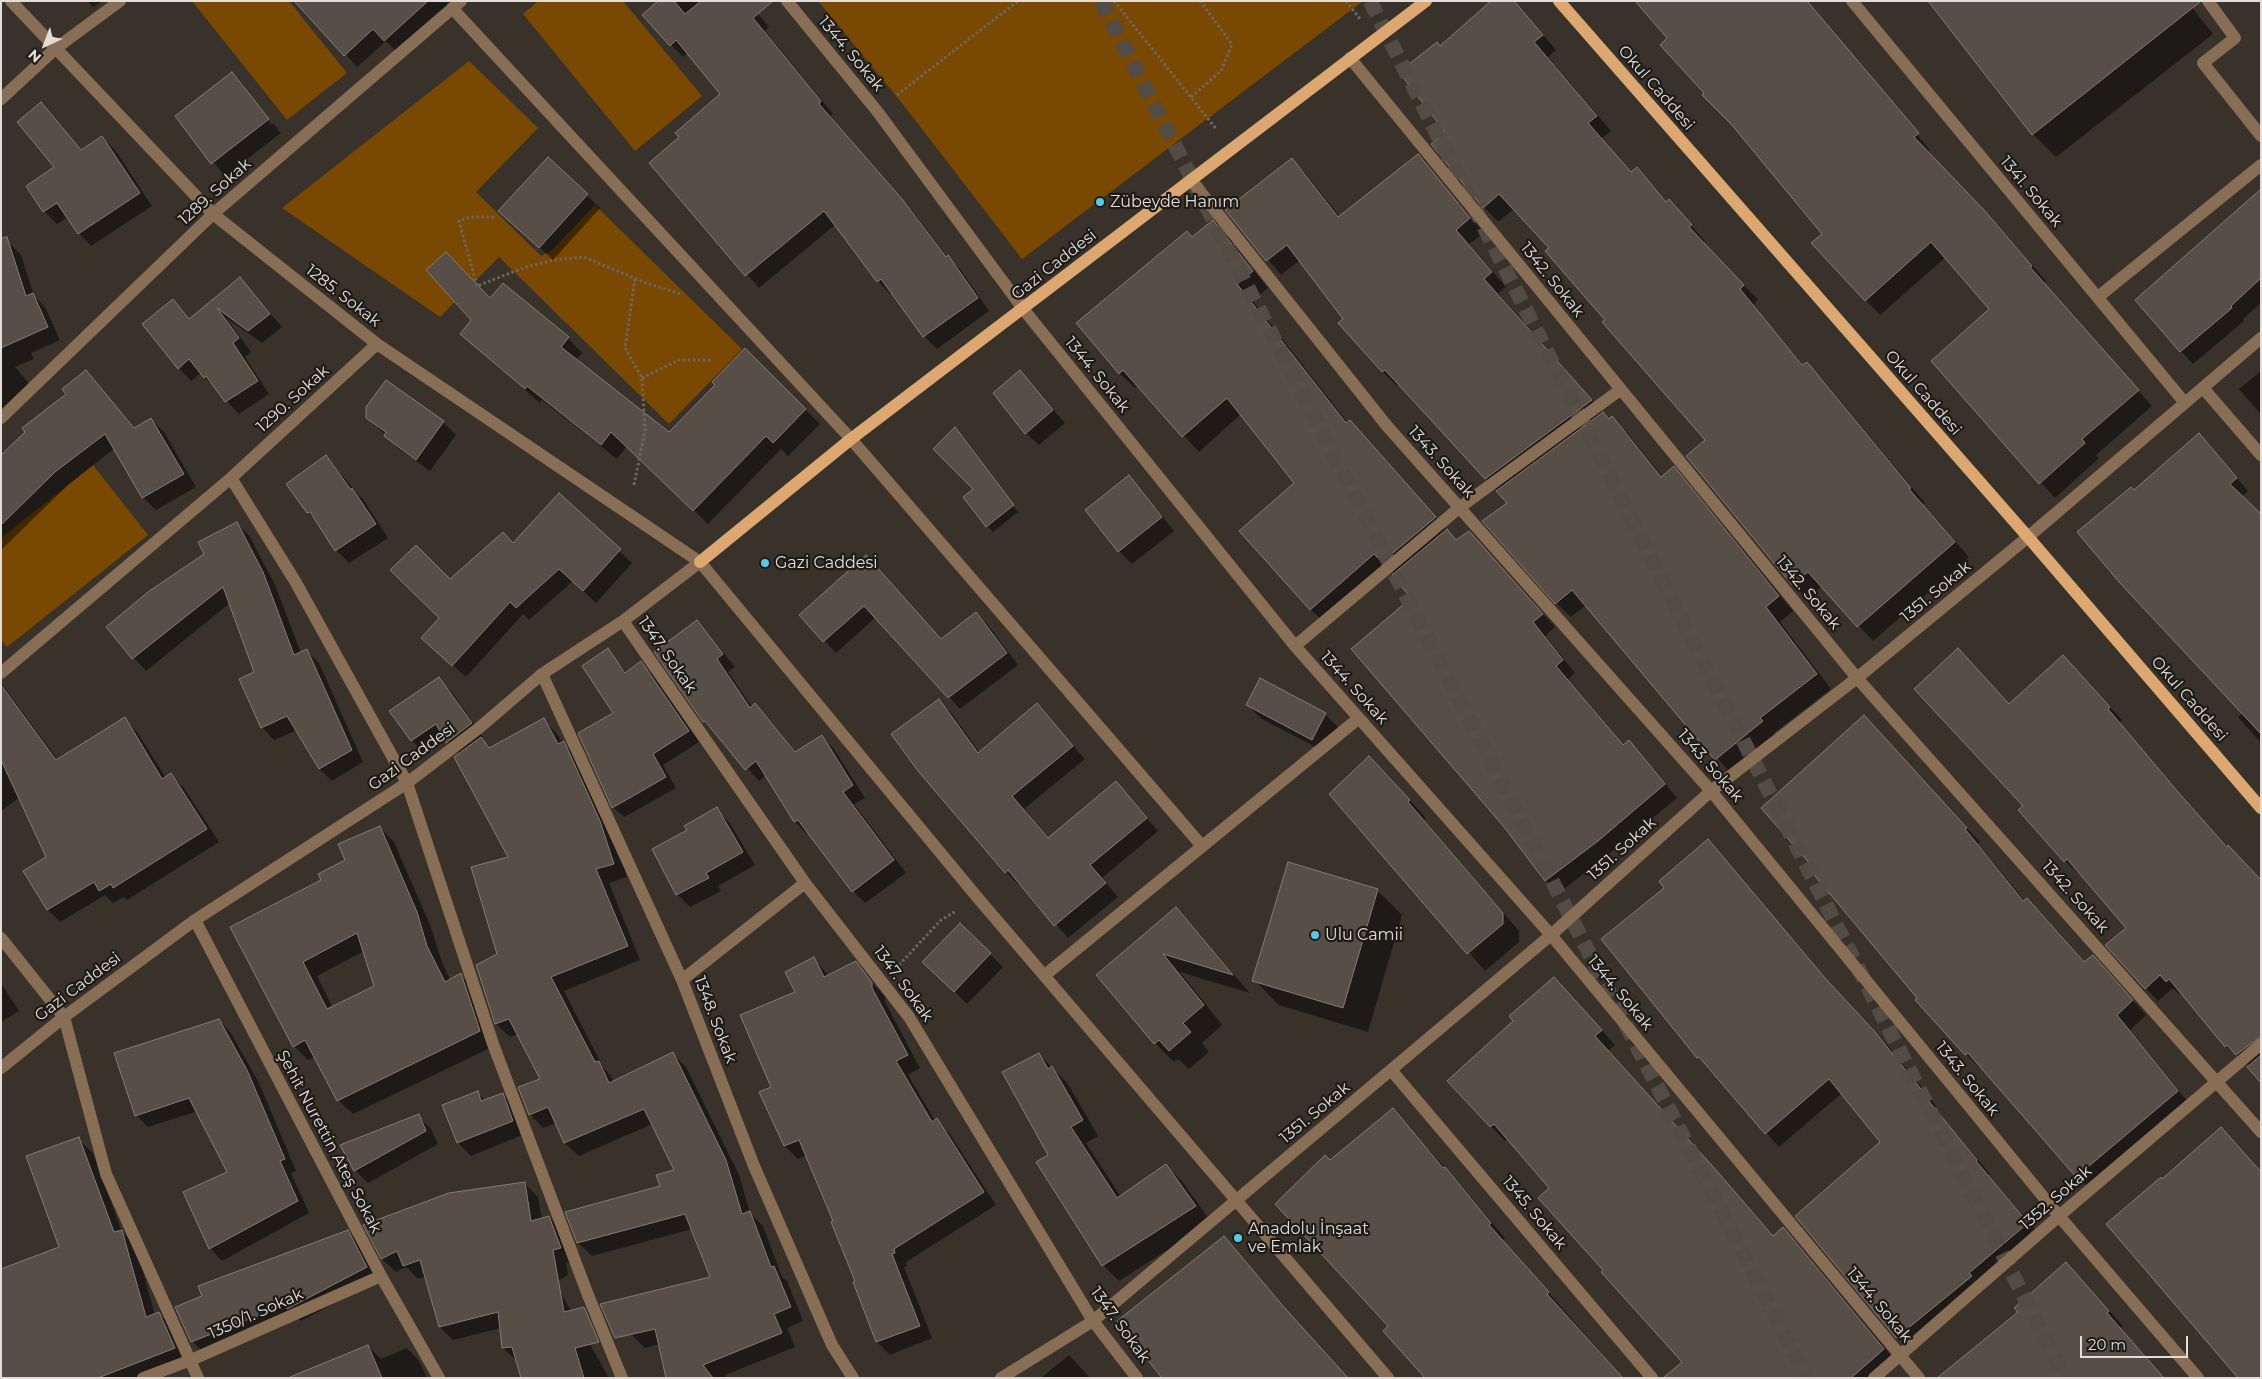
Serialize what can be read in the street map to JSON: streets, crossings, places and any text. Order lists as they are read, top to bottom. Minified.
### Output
{"streets":{"main road":["Okul Caddesi","Gazi Caddesi"],"street":["1344. Sokak","1289. Sokak","1341. Sokak","1342. Sokak","1285. Sokak","1290. Sokak","1343. Sokak","1351. Sokak","1347. Sokak","1348. Sokak","Şehit Nurettin Ateş Sokak","1352. Sokak","1345. Sokak","1350/1. Sokak"]},"crossings":[["1344. Sokak","Gazi Caddesi"],["1344. Sokak","1351. Sokak"],["1344. Sokak","1352. Sokak"],["Okul Caddesi","1351. Sokak"],["1289. Sokak","1285. Sokak"],["1341. Sokak","1351. Sokak"],["Gazi Caddesi","1342. Sokak"],["Gazi Caddesi","1285. Sokak"],["Gazi Caddesi","1343. Sokak"],["Gazi Caddesi","1347. Sokak"],["Gazi Caddesi","1348. Sokak"],["Gazi Caddesi","Şehit Nurettin Ateş Sokak"],["1342. Sokak","1351. Sokak"],["1342. Sokak","1352. Sokak"],["1285. Sokak","1290. Sokak"],["1285. Sokak","1351. Sokak"],["1343. Sokak","1351. Sokak"],["1343. Sokak","1352. Sokak"],["1351. Sokak","1347. Sokak"],["1351. Sokak","1345. Sokak"],["Şehit Nurettin Ateş Sokak","1350/1. Sokak"]],"places":["Zübeyde Hanım","Gazi Caddesi","Ulu Camii","Anadolu İnşaat ve Emlak"],"scale_bar":"20 m","north":"bottom left"}
